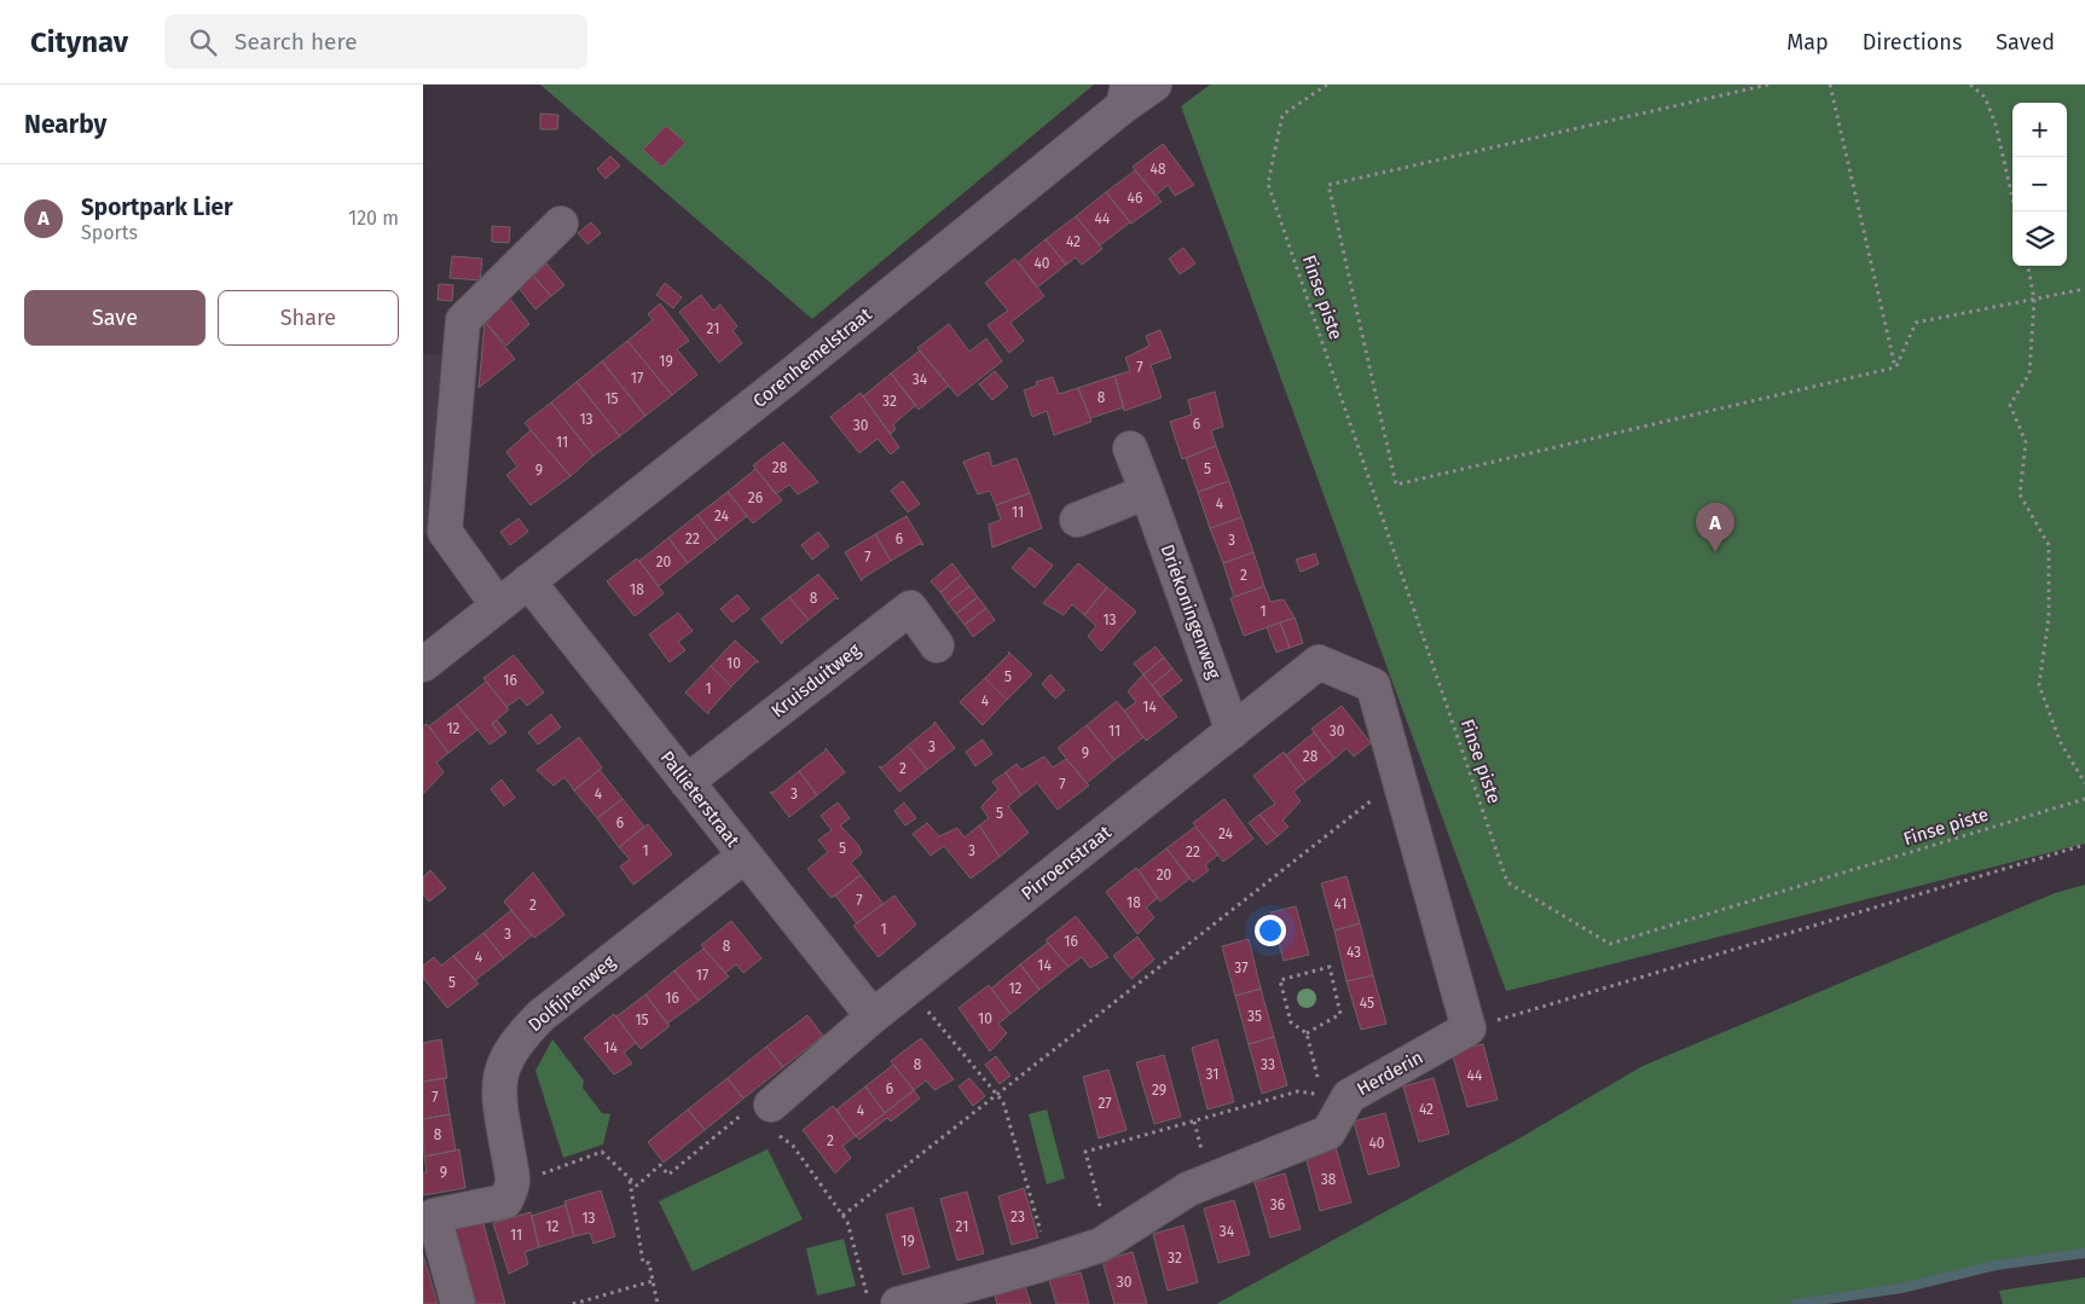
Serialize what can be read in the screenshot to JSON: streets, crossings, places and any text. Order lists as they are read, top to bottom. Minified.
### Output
{"streets":{"street":["Corenhemelstraat","Driekoningenweg","Kruisduitweg","Pallieterstraat","Pirroenstraat","Dolfijnenweg","Herderin"],"path":["Finse piste"]},"crossings":[["Corenhemelstraat","Pallieterstraat"],["Driekoningenweg","Pirroenstraat"],["Kruisduitweg","Pallieterstraat"],["Pallieterstraat","Pirroenstraat"],["Pallieterstraat","Dolfijnenweg"]],"house_numbers":["48","46","44","42","40","21","19","7","17","34","8","15","32","13","6","30","11","28","5","9","26","4","11","24","22","6","3","7","20","2","18","8","1","13","10","5","16","1","4","14","12","11","30","3","9","28","2","7","4","3","5","6","24","5","1","3","22","20","7","18","41","2","1","3","16","8","43","4","14","37","17","5","12","16","45","35","10","15","14","8","33","31","44","6","29","7","27","42","4","8","2","40","9","38","36","23","13","12","21","34","11","19","32","30"],"page":{"header":"Citynav","search":"Search here","nav":["Map","Directions","Saved"],"heading":"Nearby","map_buttons":["+","−"],"list":[{"mark":"A","name":"Sportpark Lier","note":"Sports","value":"120 m"}],"buttons":["Save","Share"],"pins":"A"}}
